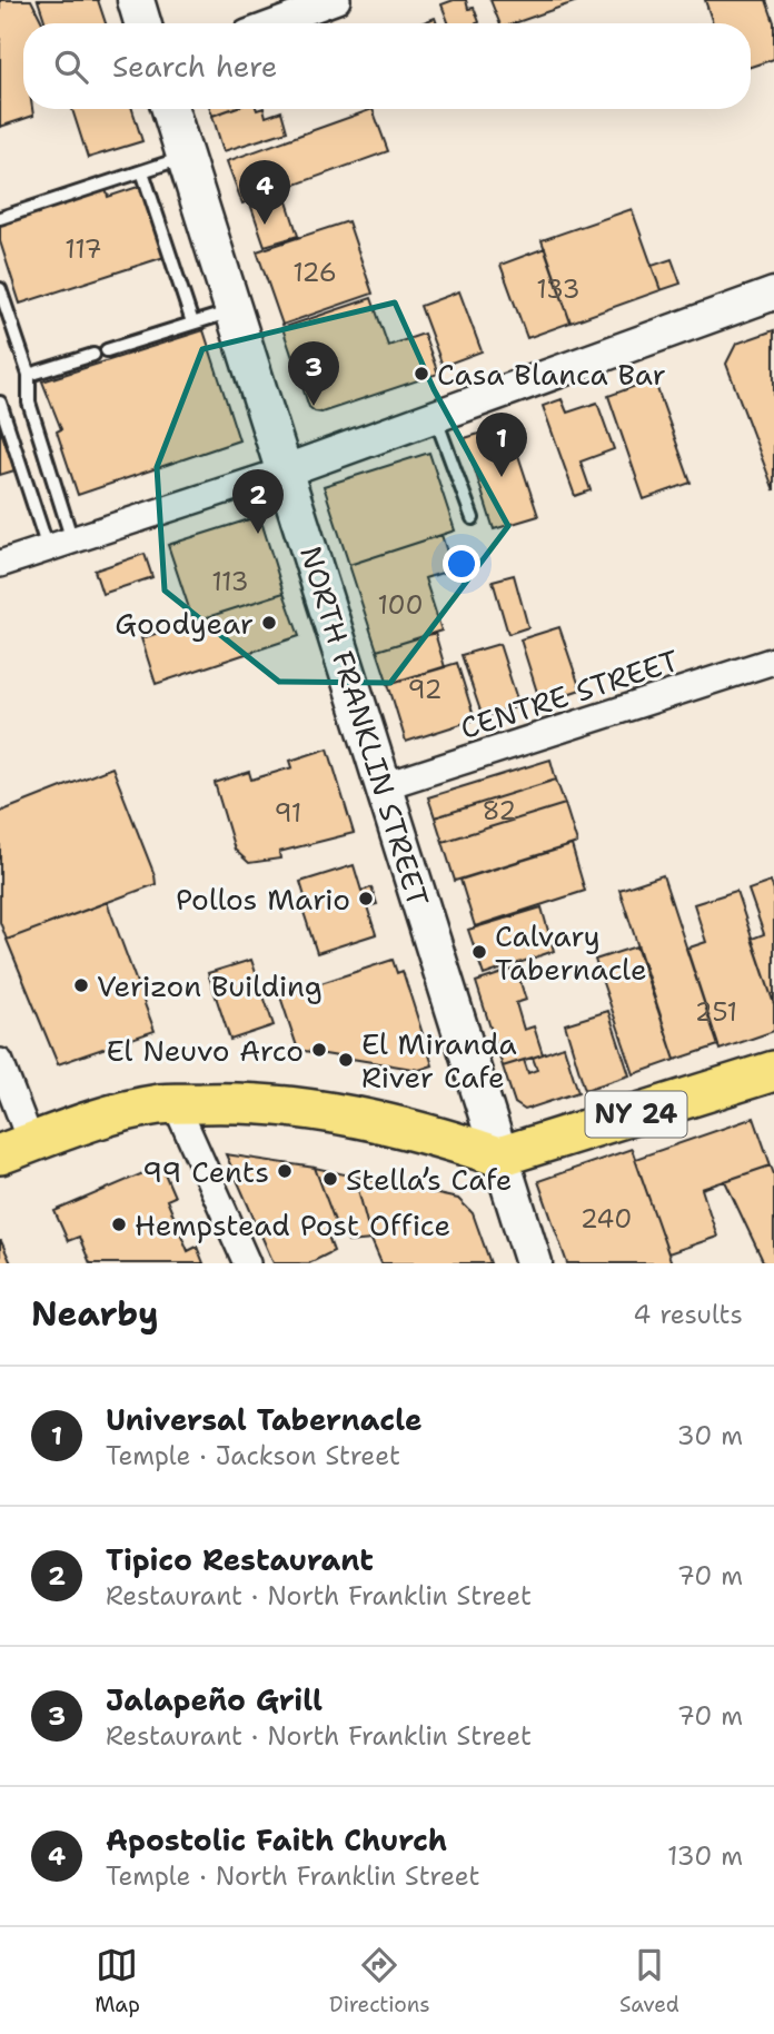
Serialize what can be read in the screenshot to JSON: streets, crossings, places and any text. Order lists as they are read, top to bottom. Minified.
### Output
{"streets":{"main road":["NORTH FRANKLIN STREET","NY 24"],"street":["CENTRE STREET"]},"crossings":[["CENTRE STREET","NORTH FRANKLIN STREET"],["NORTH FRANKLIN STREET","NY 24"]],"places":["Casa Blanca Bar","Goodyear","Pollos Mario","Calvary Tabernacle","Verizon Building","El Neuvo Arco","El Miranda River Cafe","99 Cents","Stella’s Cafe","Hempstead Post Office"],"house_numbers":["117","126","133","113","100","92","82","91","251","240"],"page":{"search":"Search here","pins":["4","3","1","2"],"heading":["Nearby","4 results"],"list":[{"mark":"1","name":"Universal Tabernacle","note":"Temple · Jackson Street","value":"30 m"},{"mark":"2","name":"Tipico Restaurant","note":"Restaurant · North Franklin Street","value":"70 m"},{"mark":"3","name":"Jalapeño Grill","note":"Restaurant · North Franklin Street","value":"70 m"},{"mark":"4","name":"Apostolic Faith Church","note":"Temple · North Franklin Street","value":"130 m"}],"nav":["Map","Directions","Saved"]}}
